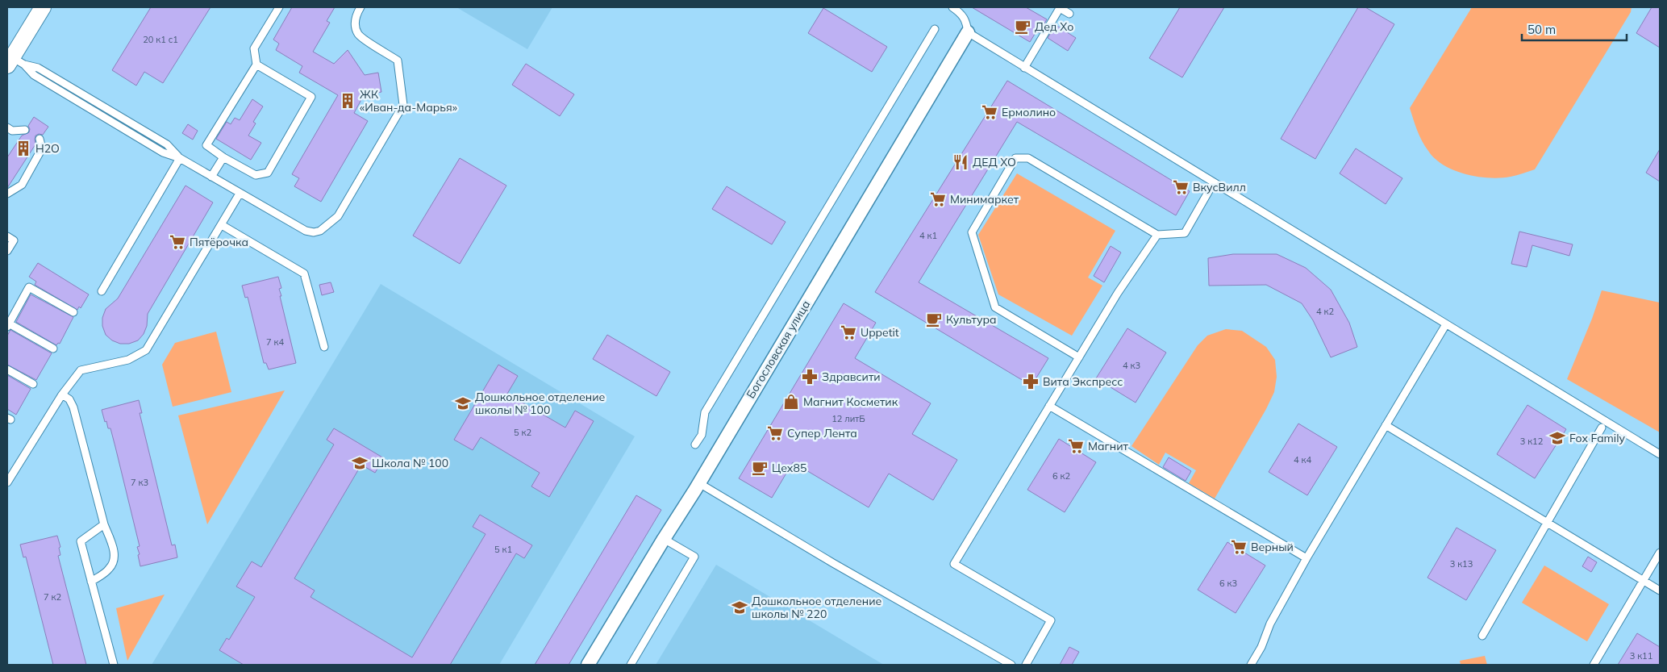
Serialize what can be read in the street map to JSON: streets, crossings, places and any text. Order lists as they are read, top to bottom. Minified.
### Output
{"streets":{"street":["Богословская улица"]},"places":{"cafe":["Дед Хо","Культура","Цех85"],"building":["ЖК «Иван-да-Марья»","H2O"],"supermarket":["Ермолино","ВкусВилл","Минимаркет","Пятёрочка","Uppetit","Супер Лента","Магнит","Верный"],"restaurant":["ДЕД ХО"],"pharmacy":["Здравсити","Вита Экспресс"],"shop":["Магнит Косметик"],"school or university":["Дошкольное отделение школы № 100","Fox Family","Школа № 100","Дошкольное отделение школы № 220"]},"house_numbers":["20 к1 с1","4 к1","4 к2","7 к4","4 к3","12 литБ","5 к2","3 к12","4 к4","6 к2","7 к3","5 к1","3 к13","6 к3","7 к2","3 к11"],"scale_bar":"50 m"}
